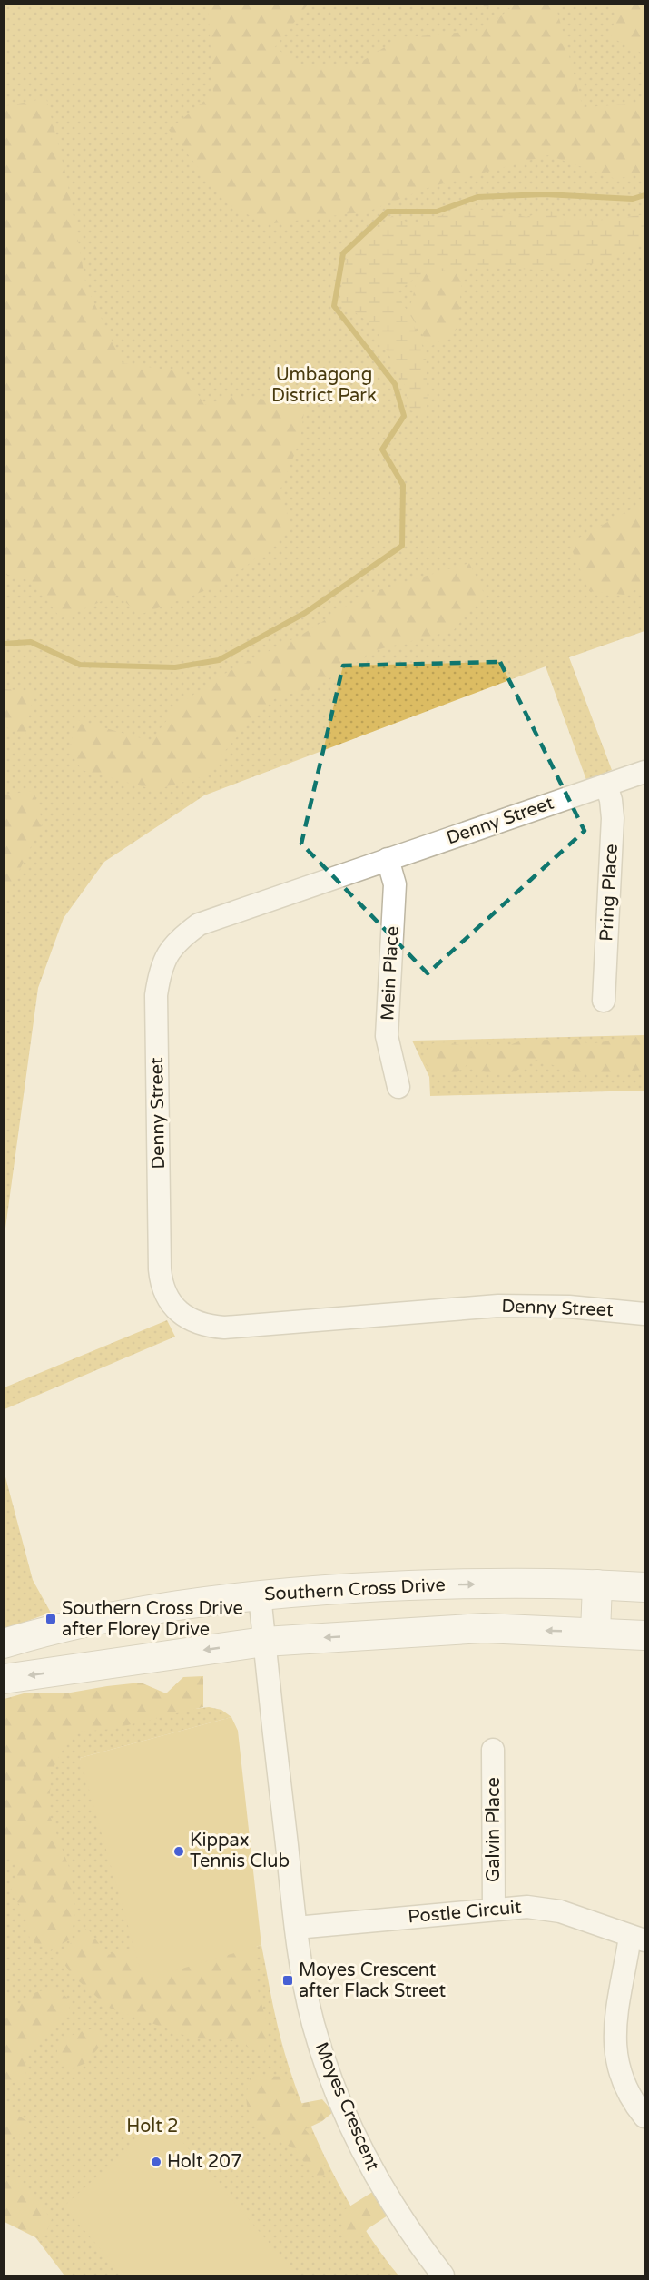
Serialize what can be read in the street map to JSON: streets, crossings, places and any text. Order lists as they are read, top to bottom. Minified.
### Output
{"streets":{"main road":["Southern Cross Drive"],"street":["Denny Street","Pring Place","Mein Place","Galvin Place","Postle Circuit","Moyes Crescent"]},"crossings":[["Denny Street","Pring Place"],["Denny Street","Mein Place"],["Southern Cross Drive","Moyes Crescent"],["Galvin Place","Postle Circuit"],["Postle Circuit","Moyes Crescent"]],"parks":["Umbagong District Park","Holt 2"],"places":{"transit":["Southern Cross Drive after Florey Drive","Moyes Crescent after Flack Street"],"other":["Kippax Tennis Club","Holt 207"]}}
